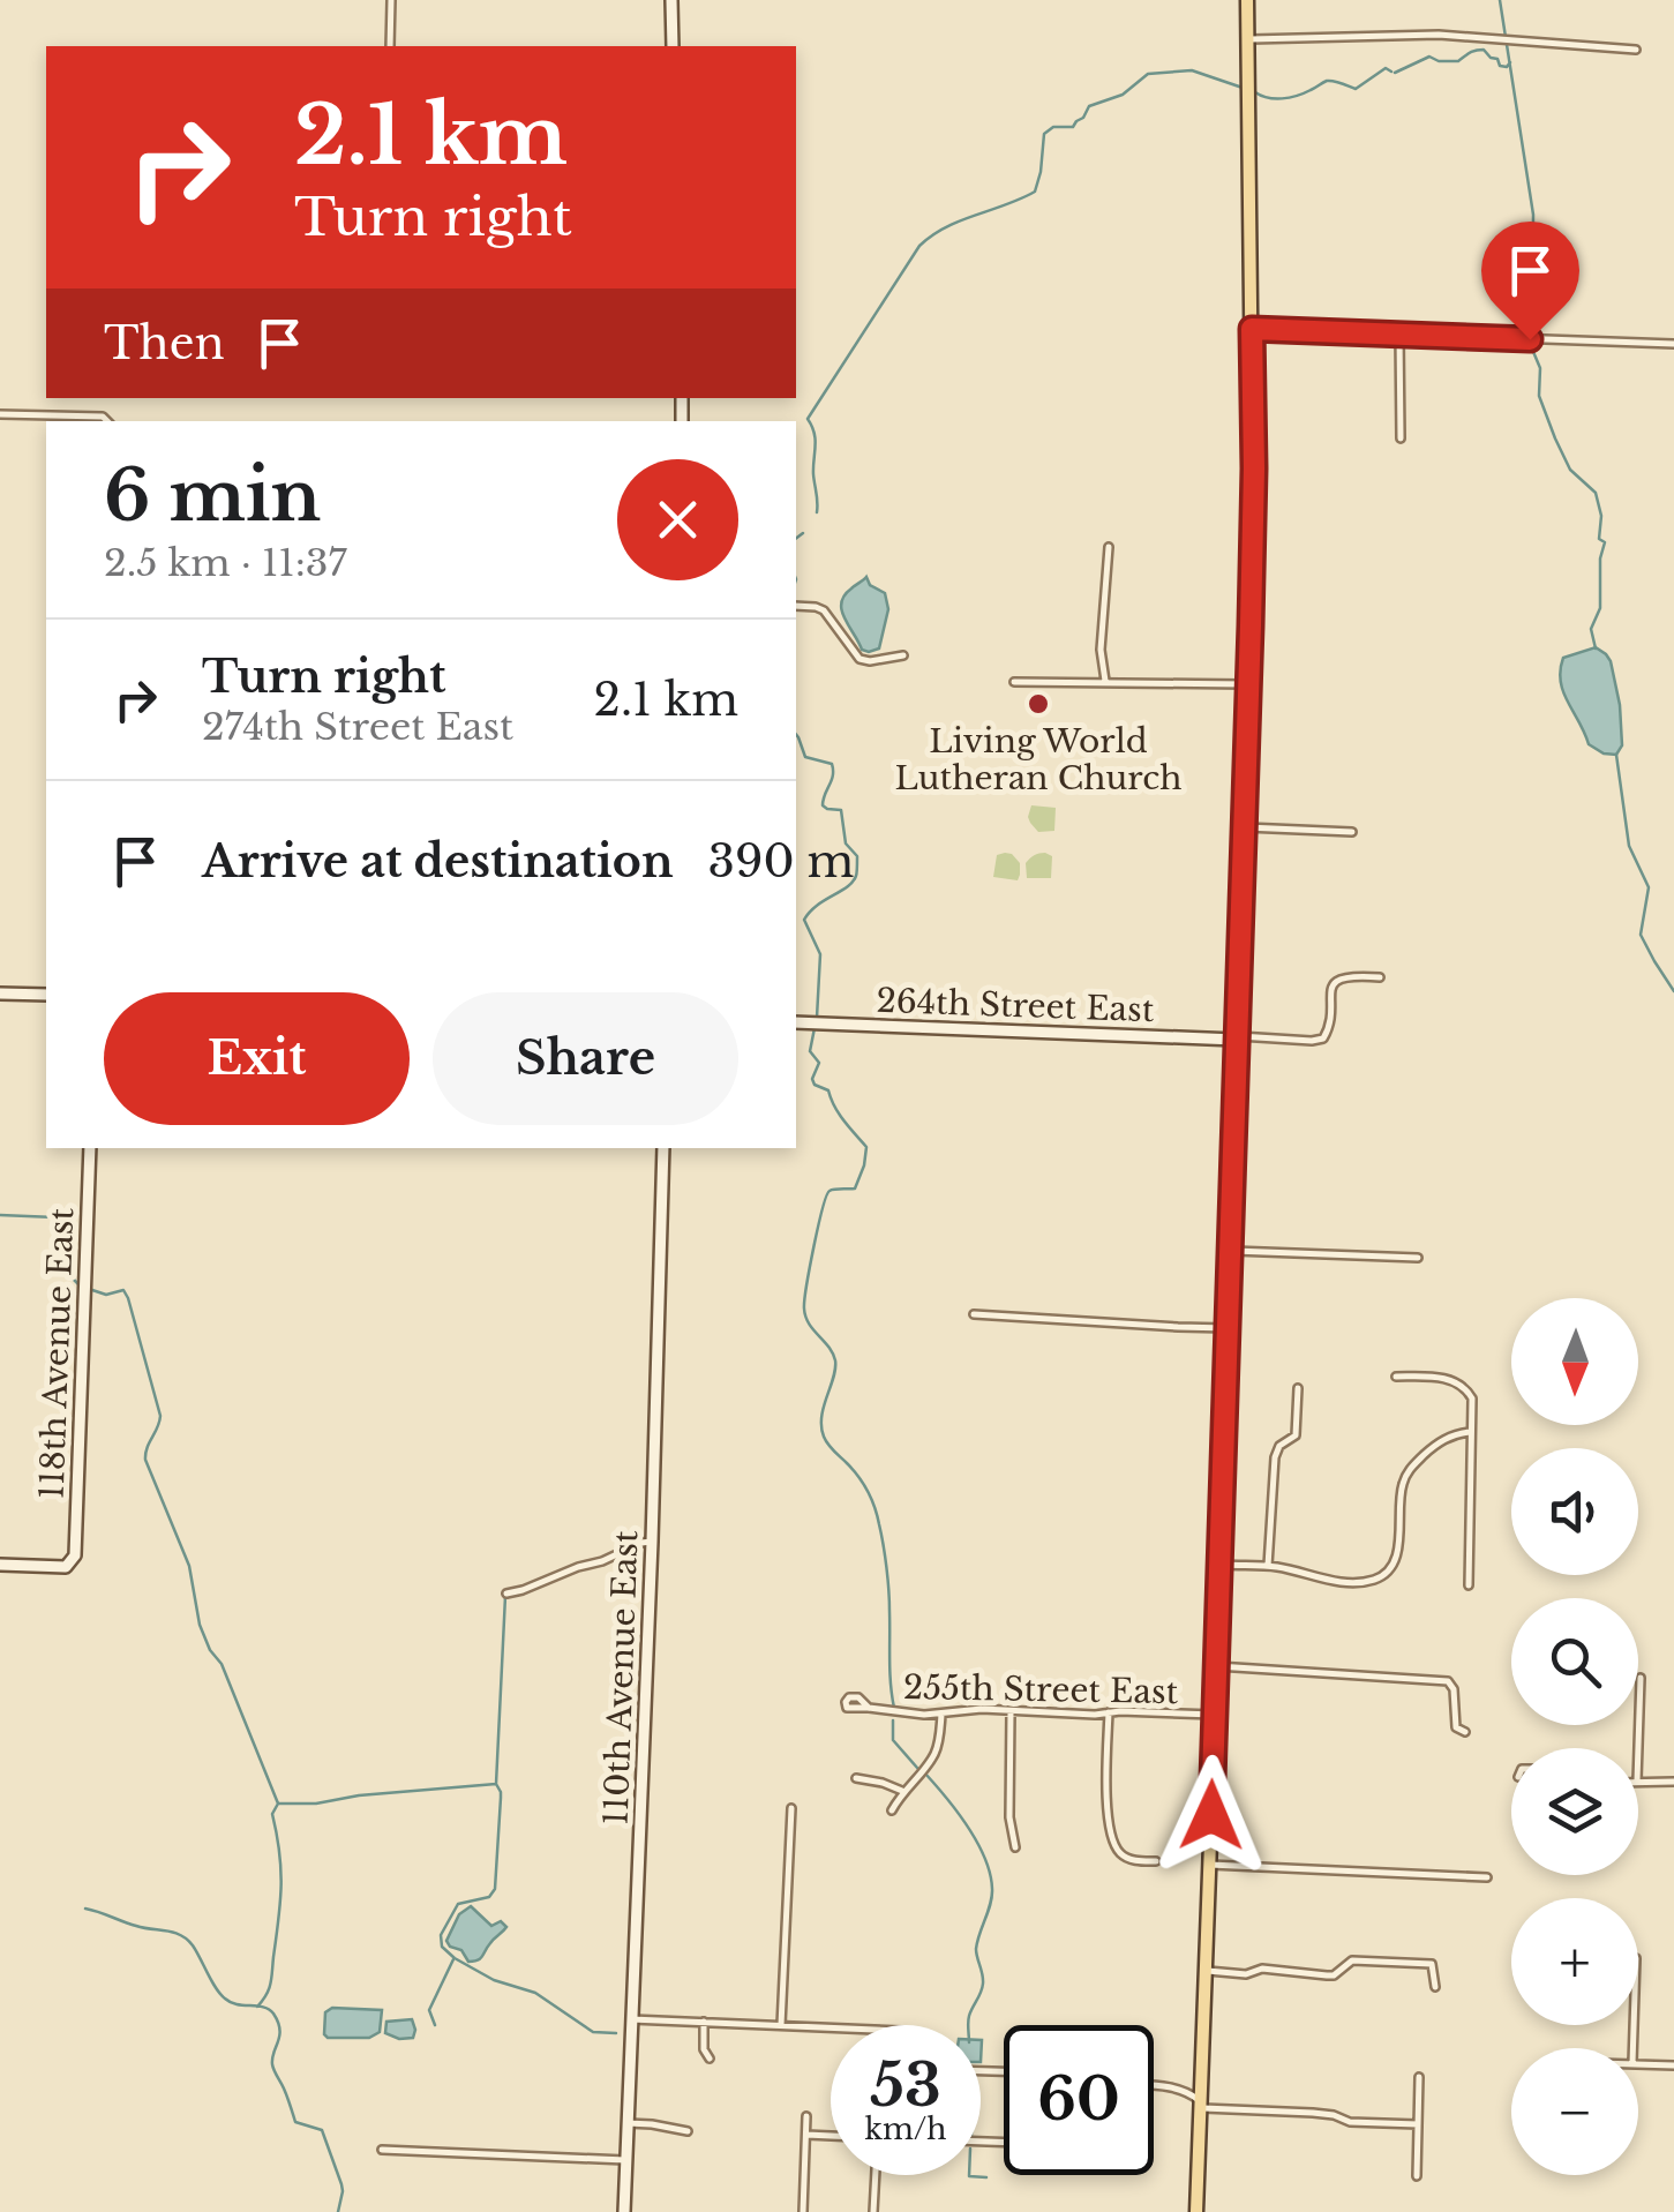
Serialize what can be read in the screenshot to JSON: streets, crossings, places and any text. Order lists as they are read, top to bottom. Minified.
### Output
{"streets":{"street":["264th Street East","118th Avenue East","110th Avenue East","255th Street East"]},"places":["Living World Lutheran Church"],"north":"bottom","page":{"turn":["2.1 km","Turn right"],"then":"Then","heading":["6 min","2.5 km · 11:37"],"list":[{"name":"Turn right","note":"274th Street East","value":"2.1 km"},{"name":"Arrive at destination","value":"390 m"}],"buttons":["Exit","Share"],"map_buttons":["+","−"],"speed":"53 km/h","limit":"60"}}
